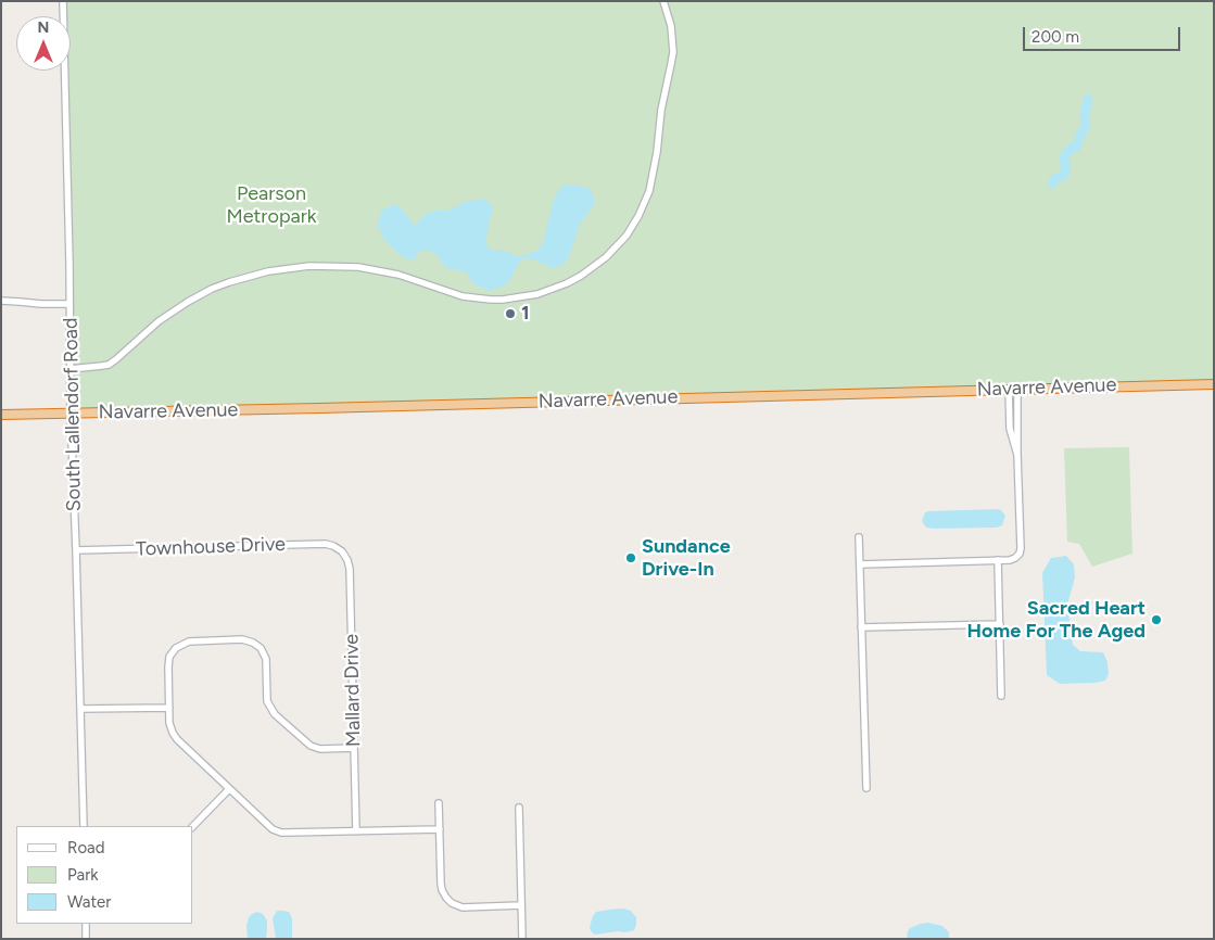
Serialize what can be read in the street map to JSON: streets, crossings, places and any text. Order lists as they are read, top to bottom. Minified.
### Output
{"streets":{"highway":["Navarre Avenue"],"street":["South Lallendorf Road","Townhouse Drive","Mallard Drive"]},"crossings":[["Navarre Avenue","South Lallendorf Road"],["South Lallendorf Road","Townhouse Drive"],["Townhouse Drive","Mallard Drive"]],"parks":["Pearson Metropark"],"places":["1","Sundance Drive-In","Sacred Heart Home For The Aged"],"legend":["Road","Park","Water"],"scale_bar":"200 m","north":"top"}
